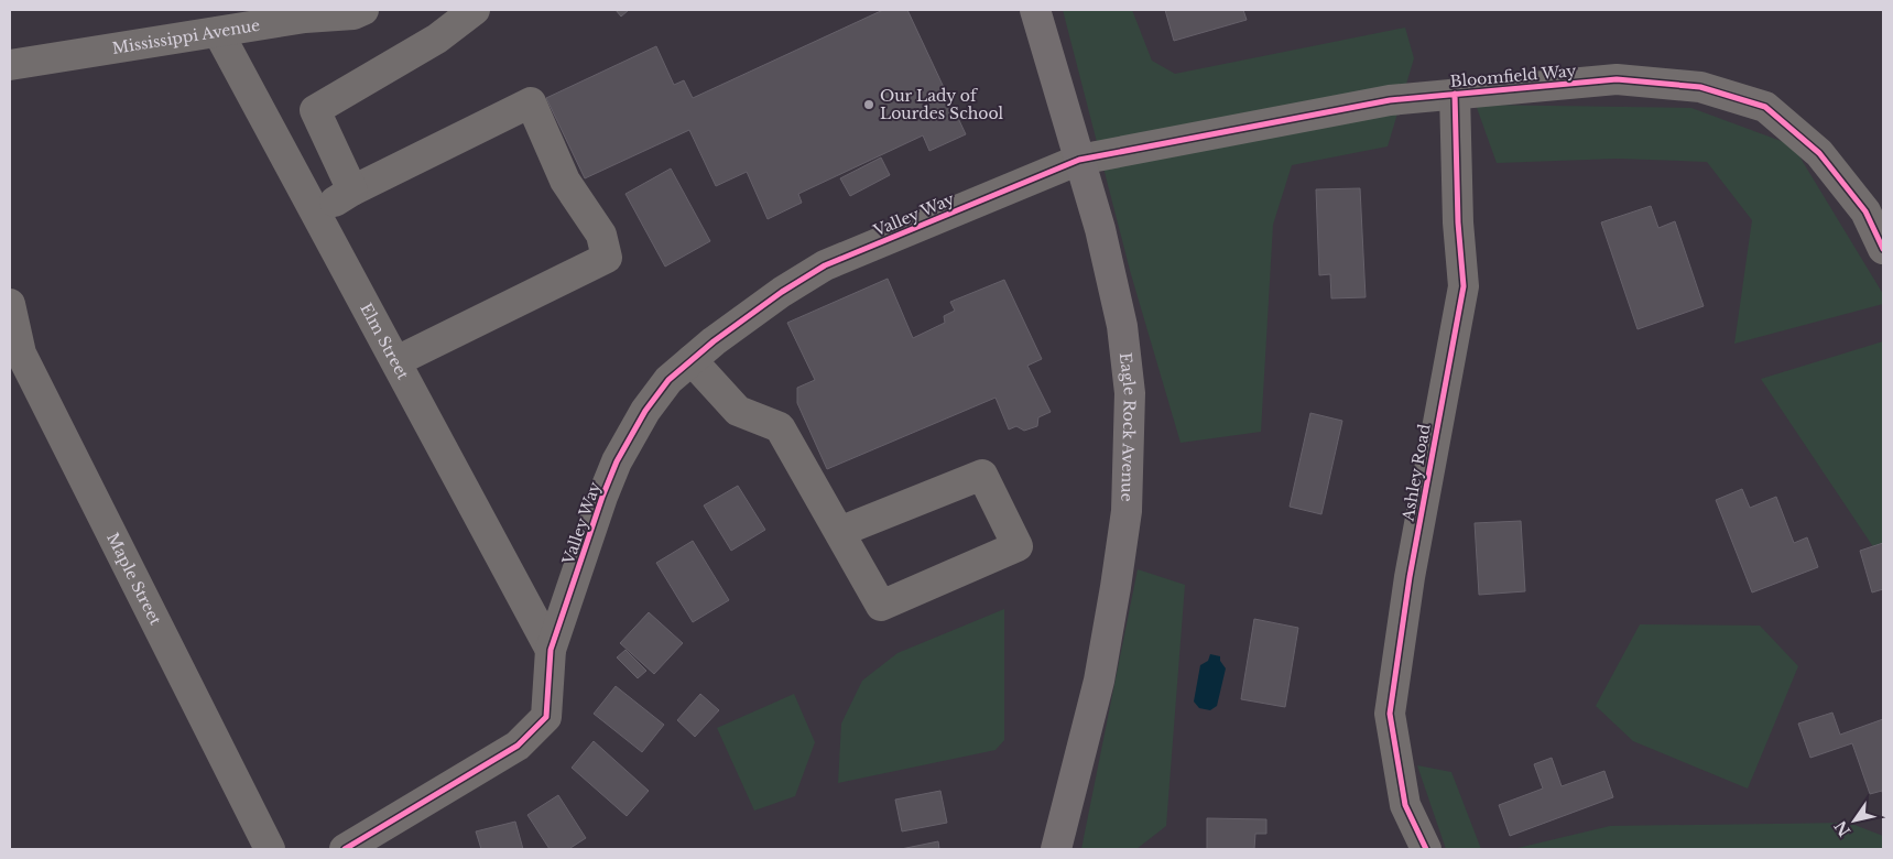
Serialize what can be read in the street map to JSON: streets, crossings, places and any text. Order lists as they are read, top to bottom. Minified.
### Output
{"streets":{"main road":["Eagle Rock Avenue"],"street":["Mississippi Avenue","Bloomfield Way","Valley Way","Elm Street","Ashley Road","Maple Street"]},"crossings":[["Mississippi Avenue","Elm Street"],["Bloomfield Way","Valley Way"],["Bloomfield Way","Eagle Rock Avenue"],["Bloomfield Way","Ashley Road"],["Valley Way","Elm Street"],["Valley Way","Eagle Rock Avenue"]],"places":["Our Lady of Lourdes School"],"north":"bottom left"}
